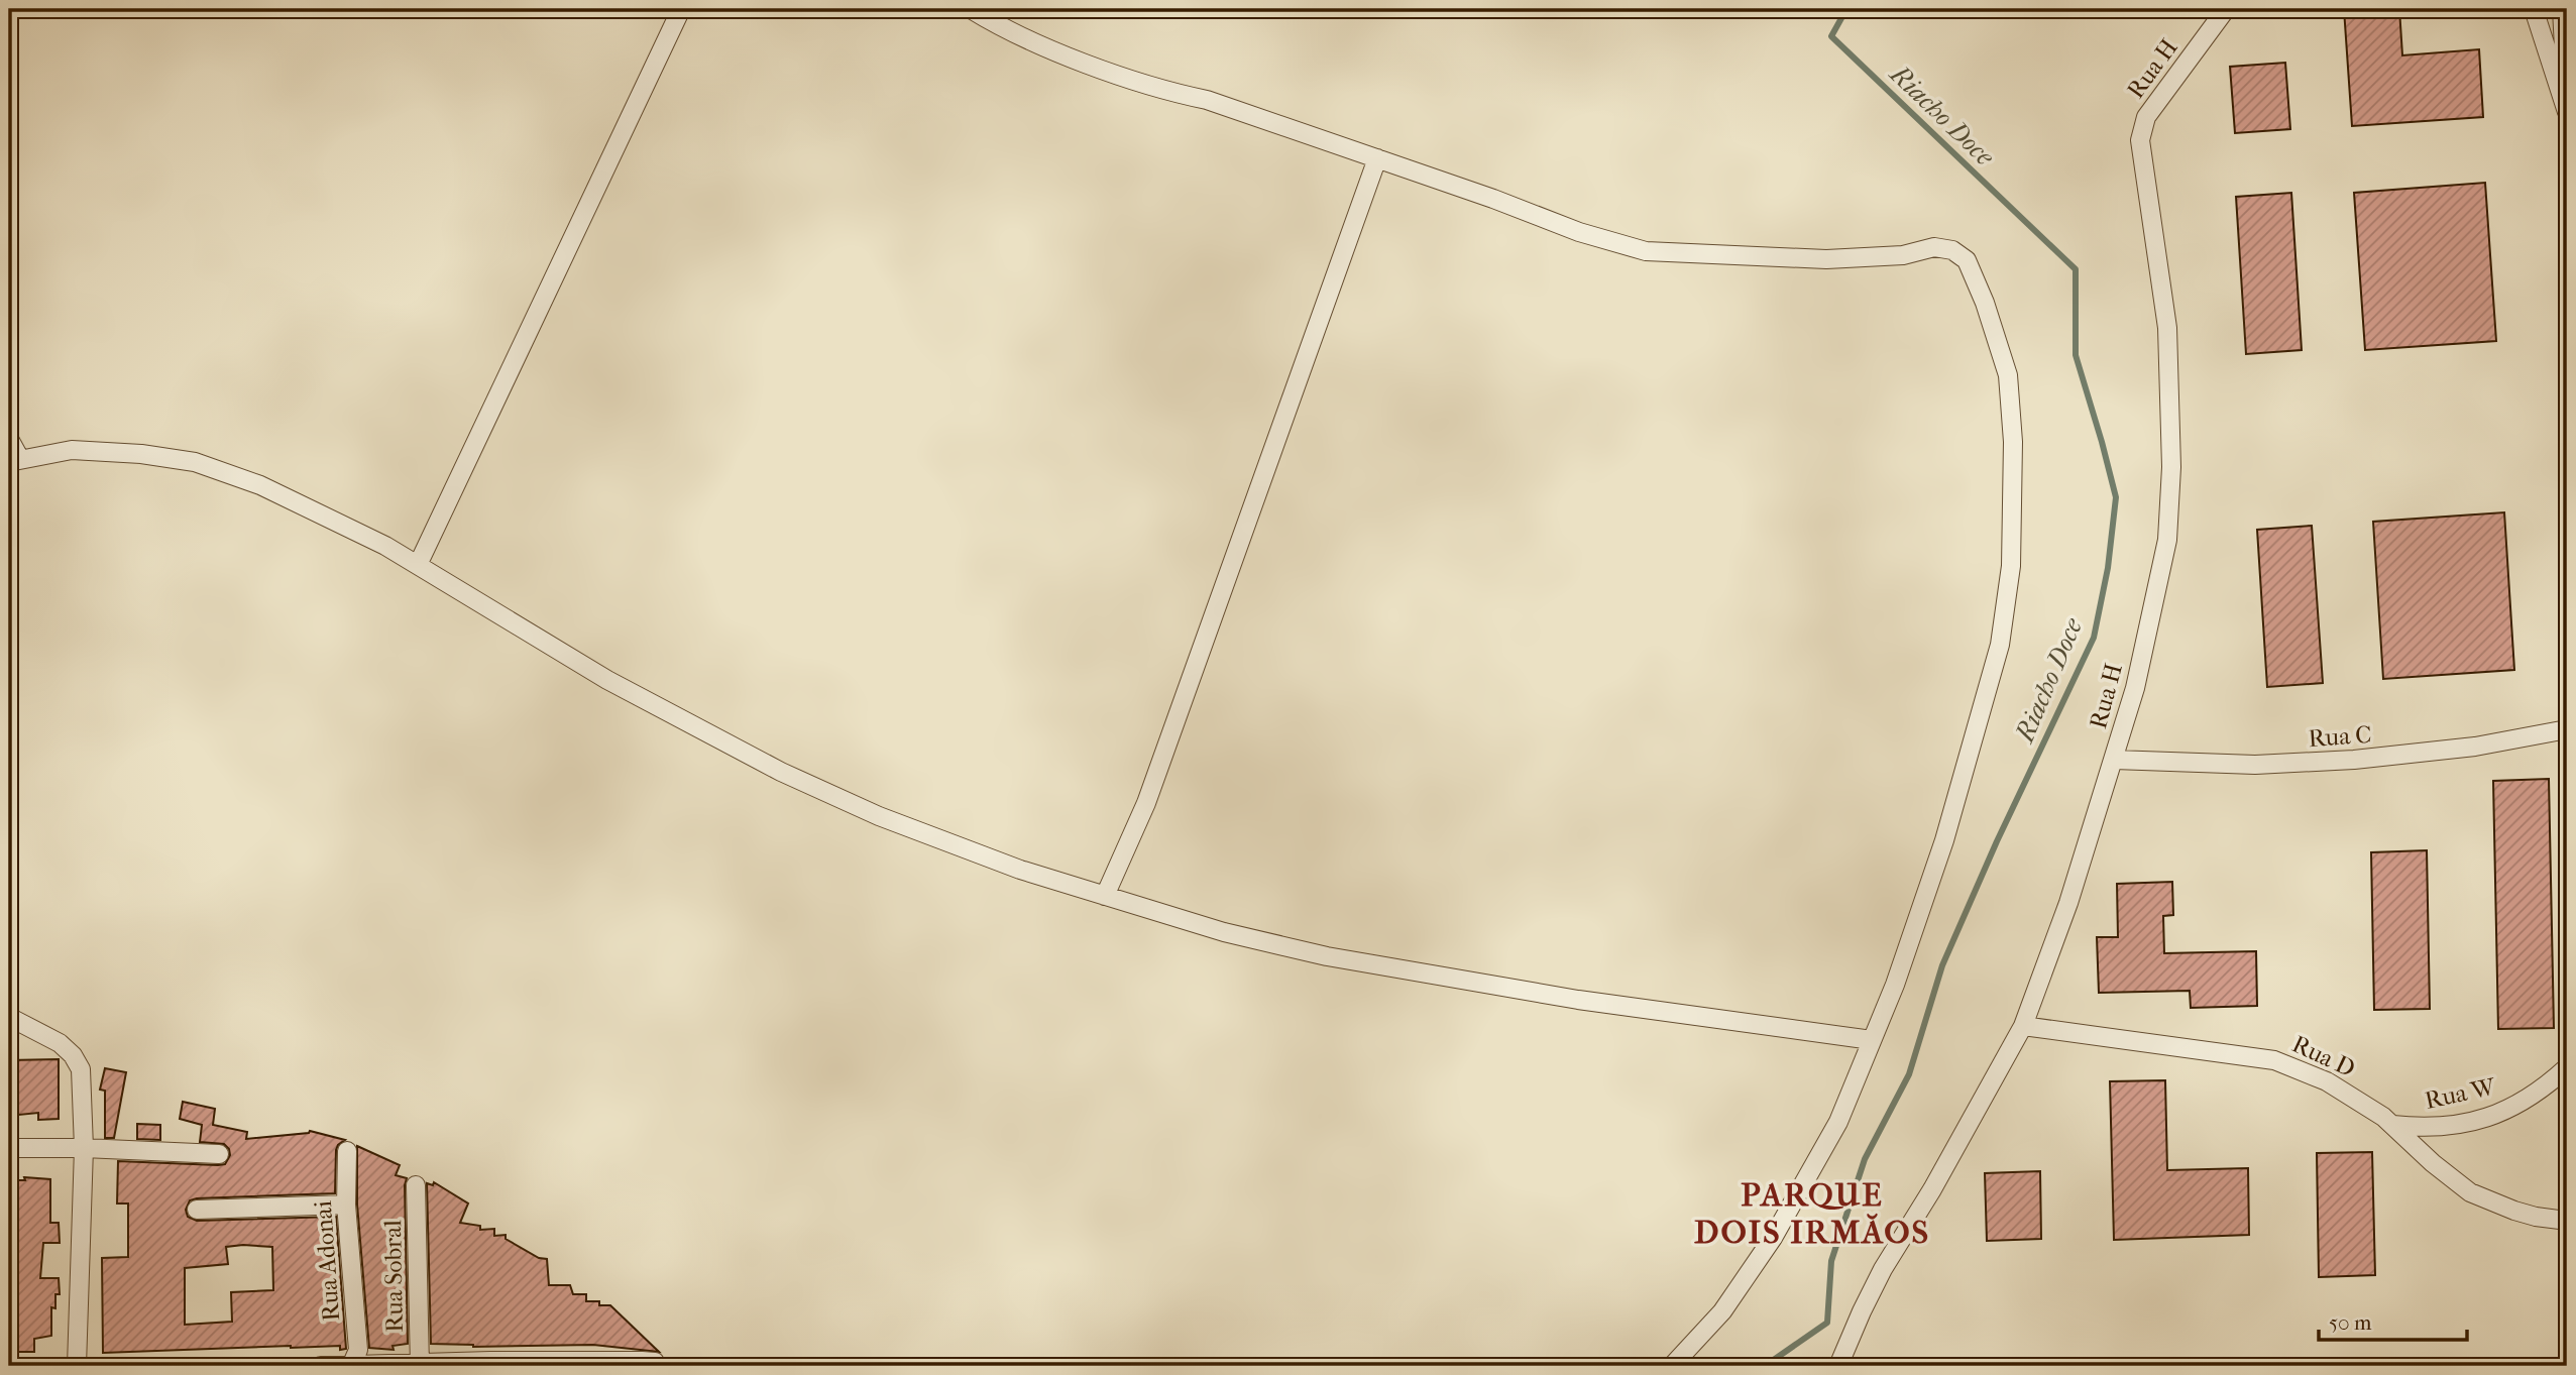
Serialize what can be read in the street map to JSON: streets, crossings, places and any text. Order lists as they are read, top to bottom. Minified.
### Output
{"streets":{"street":["Rua H","Rua C","Rua D","Rua W","Rua Adonai","Rua Sobral"]},"crossings":[["Rua H","Rua C"],["Rua H","Rua D"],["Rua D","Rua W"]],"districts":["PARQUE DOIS IRMĂOS"],"water":["Riacho Doce"],"scale_bar":"50 m"}
